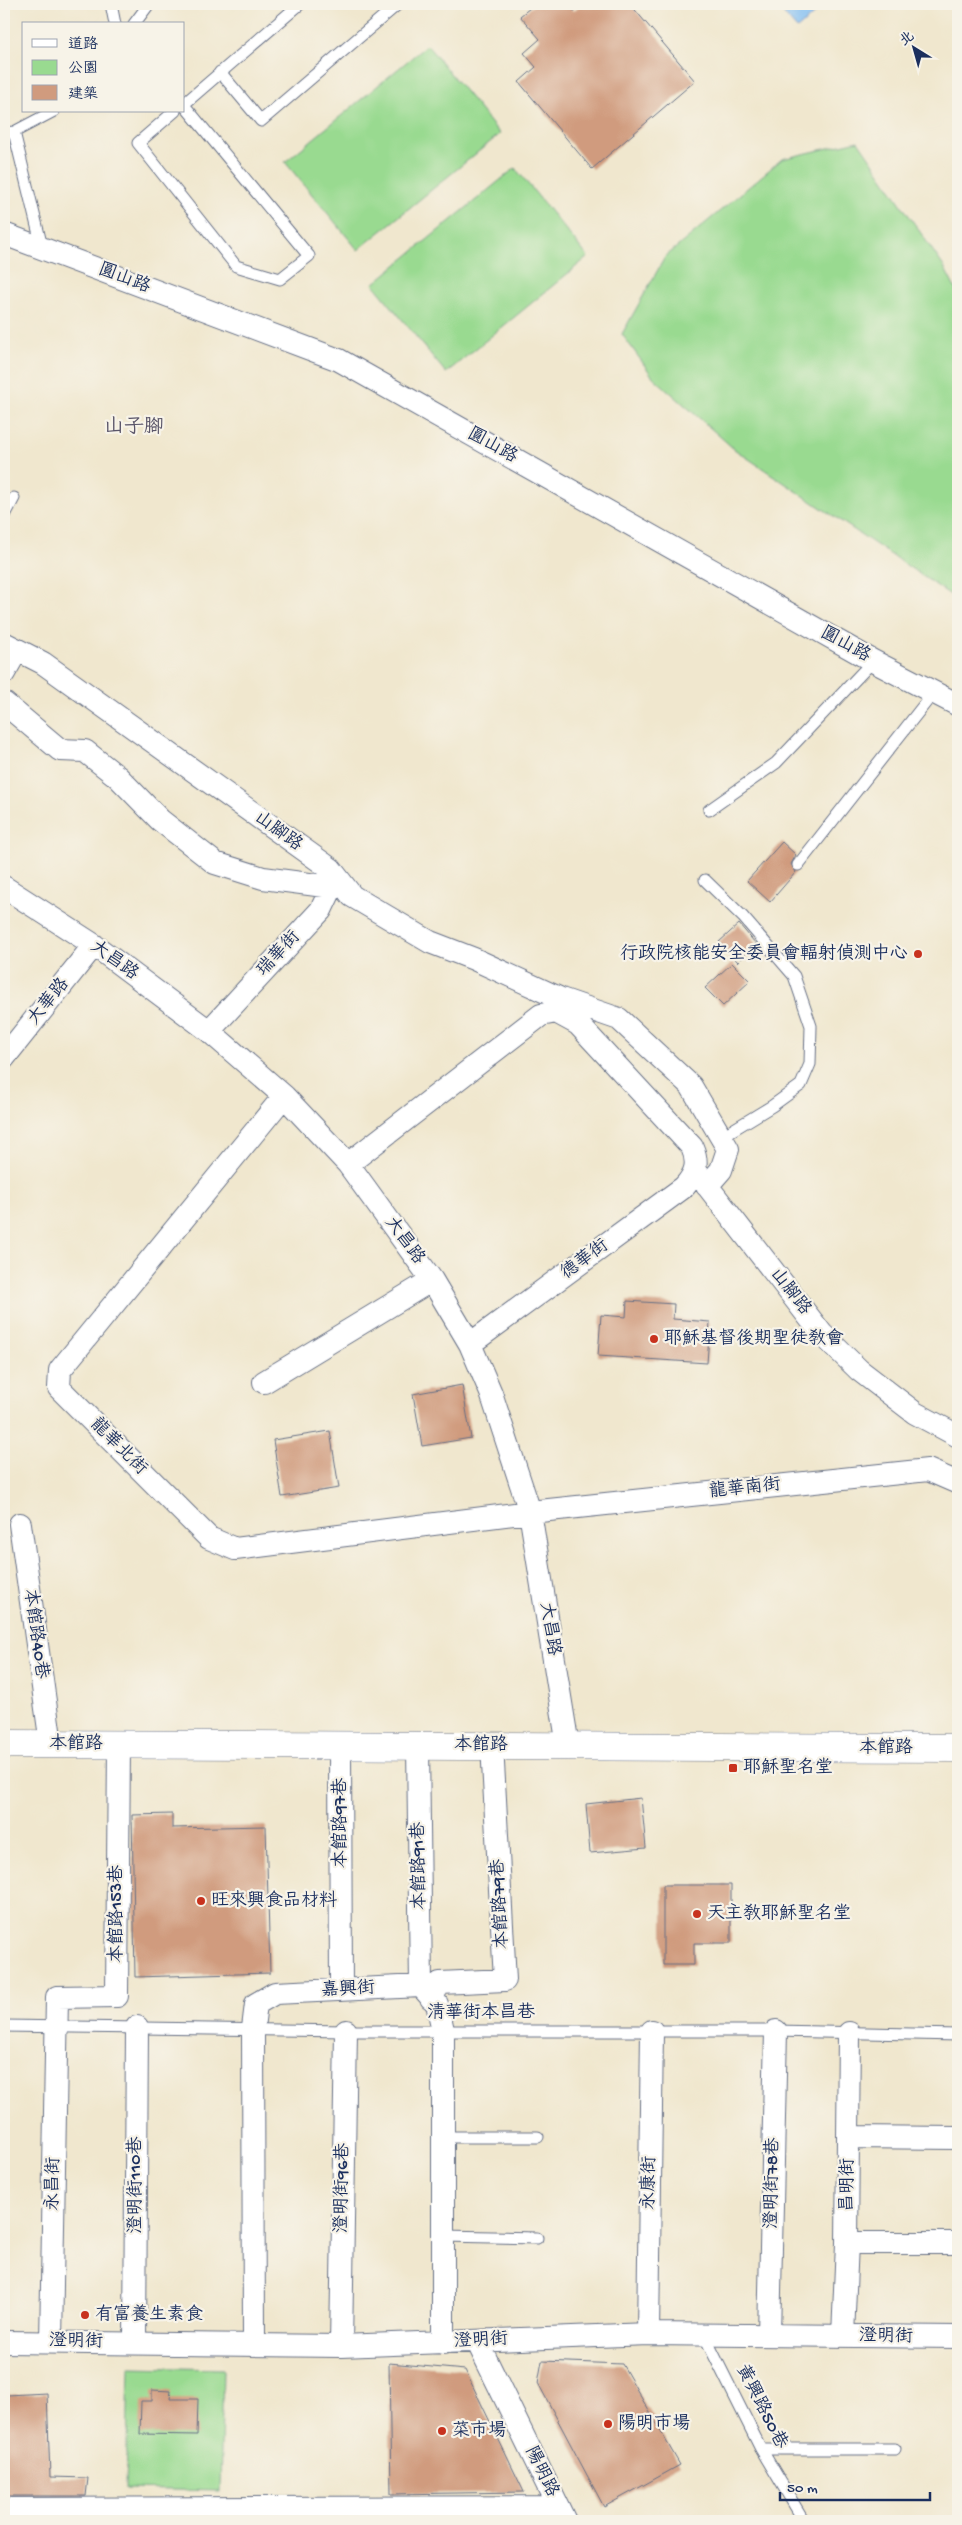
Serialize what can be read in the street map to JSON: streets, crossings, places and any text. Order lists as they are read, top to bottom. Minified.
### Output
{"streets":{"street":["圓山路","山腳路","瑞華街","大昌路","大華路","德華街","龍華北街","龍華南街","本館路40巷","本館路","本館路97巷","本館路91巷","本館路79巷","本館路153巷","嘉興街","永康街","澄明街78巷","永昌街","澄明街110巷","昌明街","澄明街96巷","澄明街","陽明路"],"lane":["清華街本昌巷","黃興路50巷"]},"crossings":[["山腳路","瑞華街"],["山腳路","德華街"],["瑞華街","大昌路"],["大昌路","大華路"],["大昌路","德華街"],["大昌路","龍華北街"],["大昌路","龍華南街"],["大昌路","本館路"],["龍華北街","龍華南街"],["本館路40巷","本館路"],["本館路","本館路97巷"],["本館路","本館路91巷"],["本館路","本館路79巷"],["本館路","本館路153巷"],["本館路97巷","嘉興街"],["本館路91巷","本館路79巷"],["本館路91巷","嘉興街"],["本館路79巷","嘉興街"],["本館路153巷","清華街本昌巷"],["本館路153巷","永昌街"],["嘉興街","清華街本昌巷"],["嘉興街","澄明街"],["清華街本昌巷","永康街"],["清華街本昌巷","澄明街78巷"],["清華街本昌巷","永昌街"],["清華街本昌巷","澄明街110巷"],["清華街本昌巷","昌明街"],["清華街本昌巷","澄明街96巷"],["永康街","澄明街"],["澄明街78巷","澄明街"],["永昌街","澄明街"],["澄明街110巷","澄明街"],["昌明街","澄明街"],["澄明街96巷","澄明街"],["澄明街","黃興路50巷"],["澄明街","陽明路"]],"districts":["山子腳"],"places":{"other":["行政院核能安全委員會輻射偵測中心","耶穌基督後期聖徒教會","旺來興食品材料","天主教耶穌聖名堂","有富養生素食","陽明市場","菜市場"],"transit":["耶穌聖名堂"]},"legend":["道路","公園","建築"],"scale_bar":"50 m","north":"top left"}
